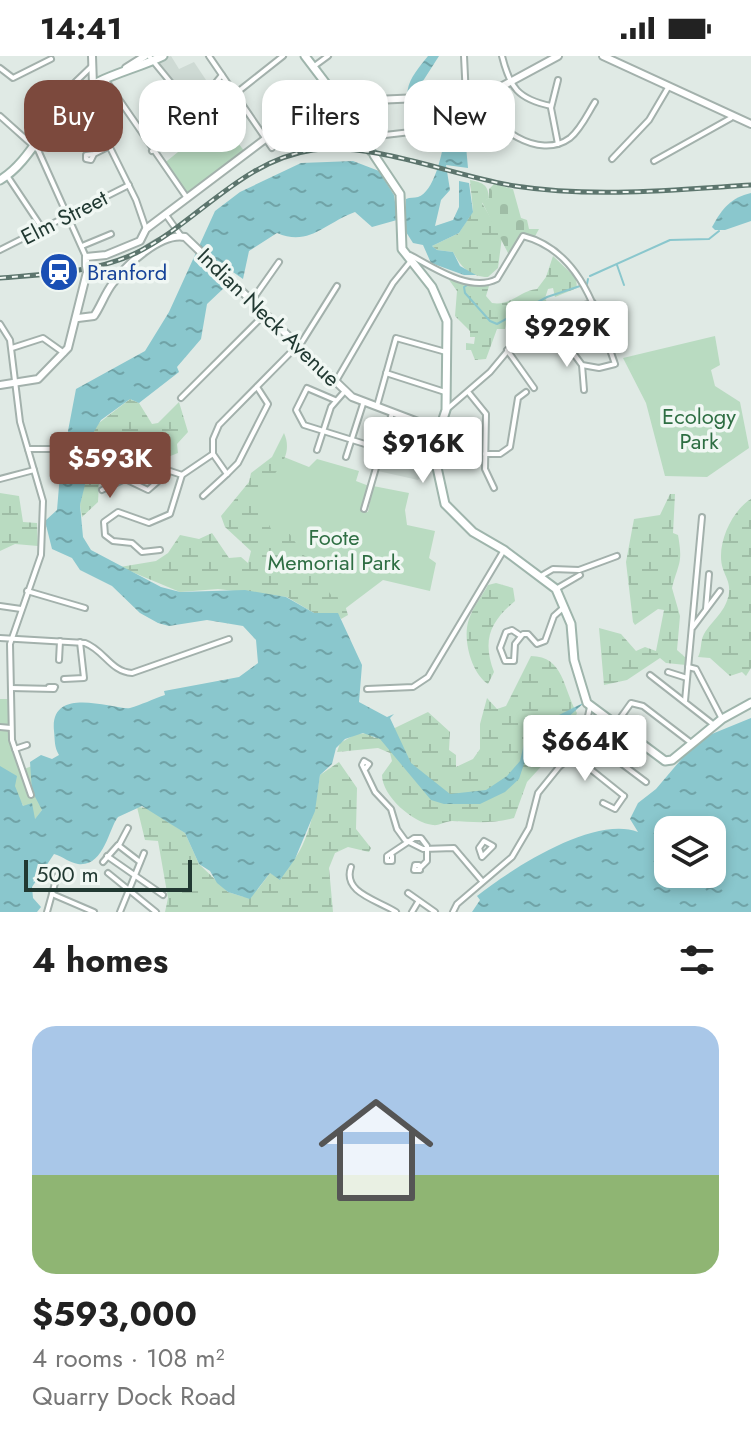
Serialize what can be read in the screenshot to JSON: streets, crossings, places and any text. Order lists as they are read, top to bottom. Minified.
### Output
{"streets":{"street":["Elm Street","Indian Neck Avenue"]},"parks":["Ecology Park","Foote Memorial Park"],"places":{"station":["Branford"]},"scale_bar":"500 m","page":{"status":"14:41","chip":["Buy","Rent","Filters","New"],"price":["$929K","$916K","$593K","$664K"],"scale":"500 m","heading":"4 homes","list":[{"name":"$593,000","note":"4 rooms · 108 m² · Quarry Dock Road"}]}}
